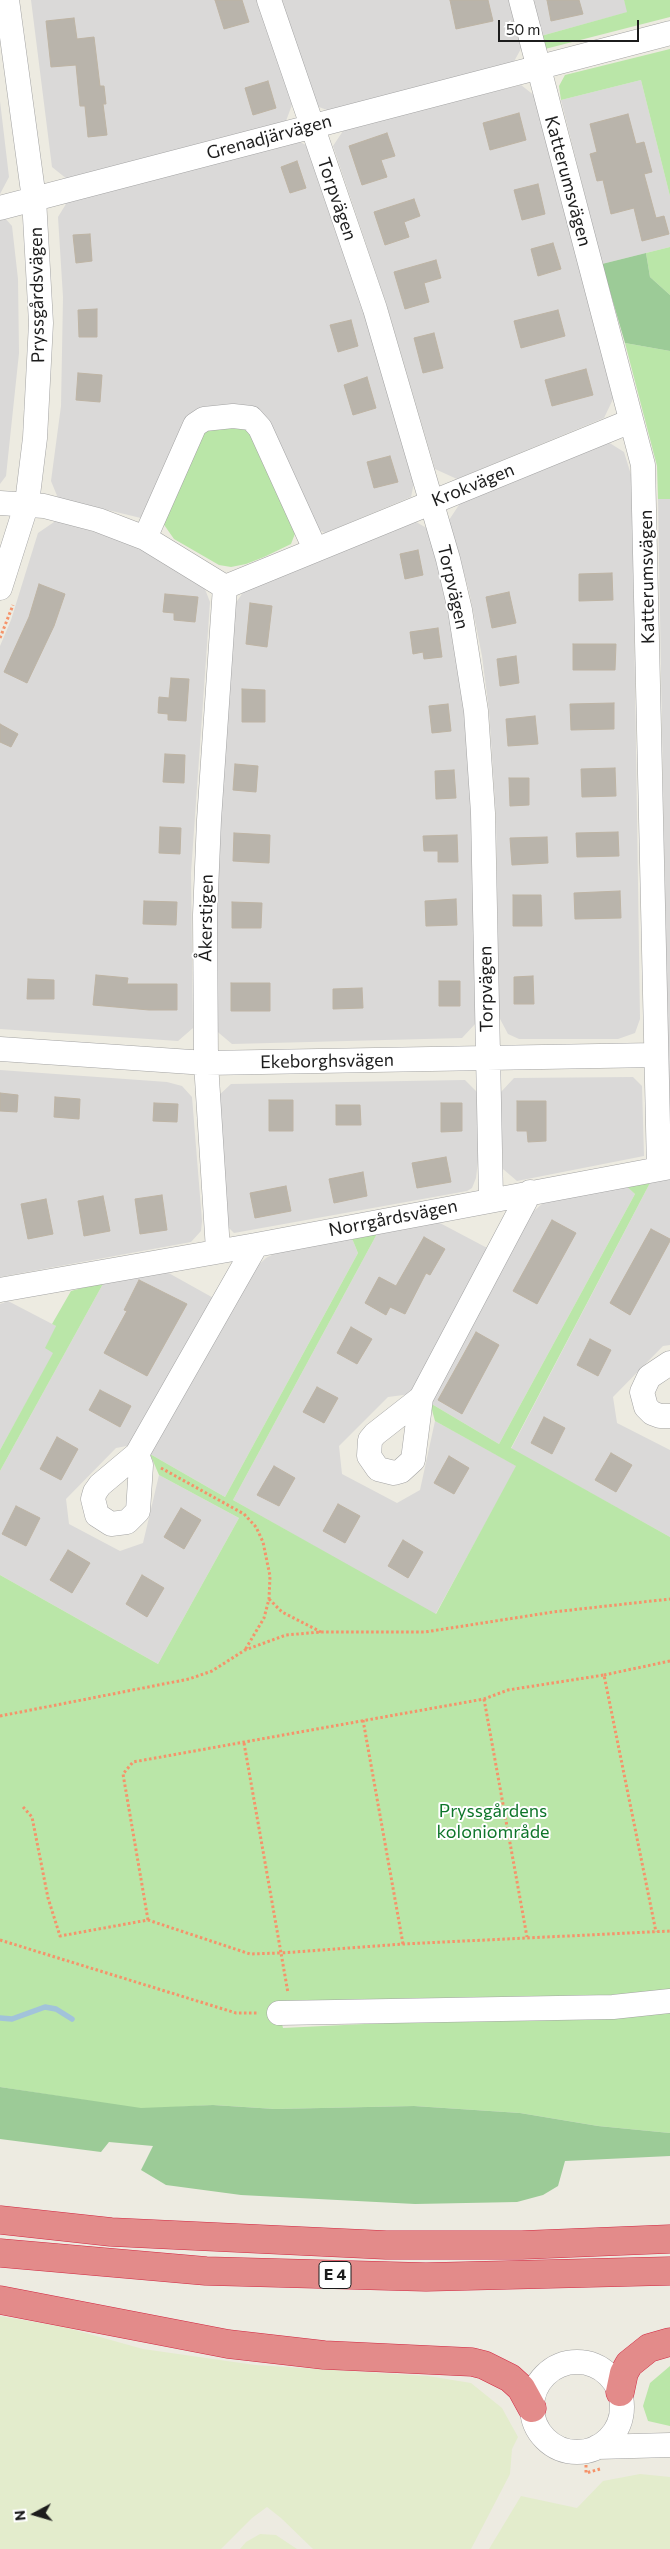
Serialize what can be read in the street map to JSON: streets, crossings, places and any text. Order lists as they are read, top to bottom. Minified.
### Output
{"streets":{"highway":["E 4"],"street":["Grenadjärvägen","Katterumsvägen","Torpvägen","Pryssgårdsvägen","Krokvägen","Åkerstigen","Ekeborghsvägen","Norrgårdsvägen"]},"crossings":[["Grenadjärvägen","Katterumsvägen"],["Grenadjärvägen","Torpvägen"],["Grenadjärvägen","Pryssgårdsvägen"],["Katterumsvägen","Krokvägen"],["Katterumsvägen","Ekeborghsvägen"],["Katterumsvägen","Norrgårdsvägen"],["Torpvägen","Krokvägen"],["Torpvägen","Ekeborghsvägen"],["Torpvägen","Norrgårdsvägen"],["Krokvägen","Åkerstigen"],["Åkerstigen","Ekeborghsvägen"],["Åkerstigen","Norrgårdsvägen"]],"parks":["Pryssgårdens koloniområde"],"scale_bar":"50 m","north":"left"}
